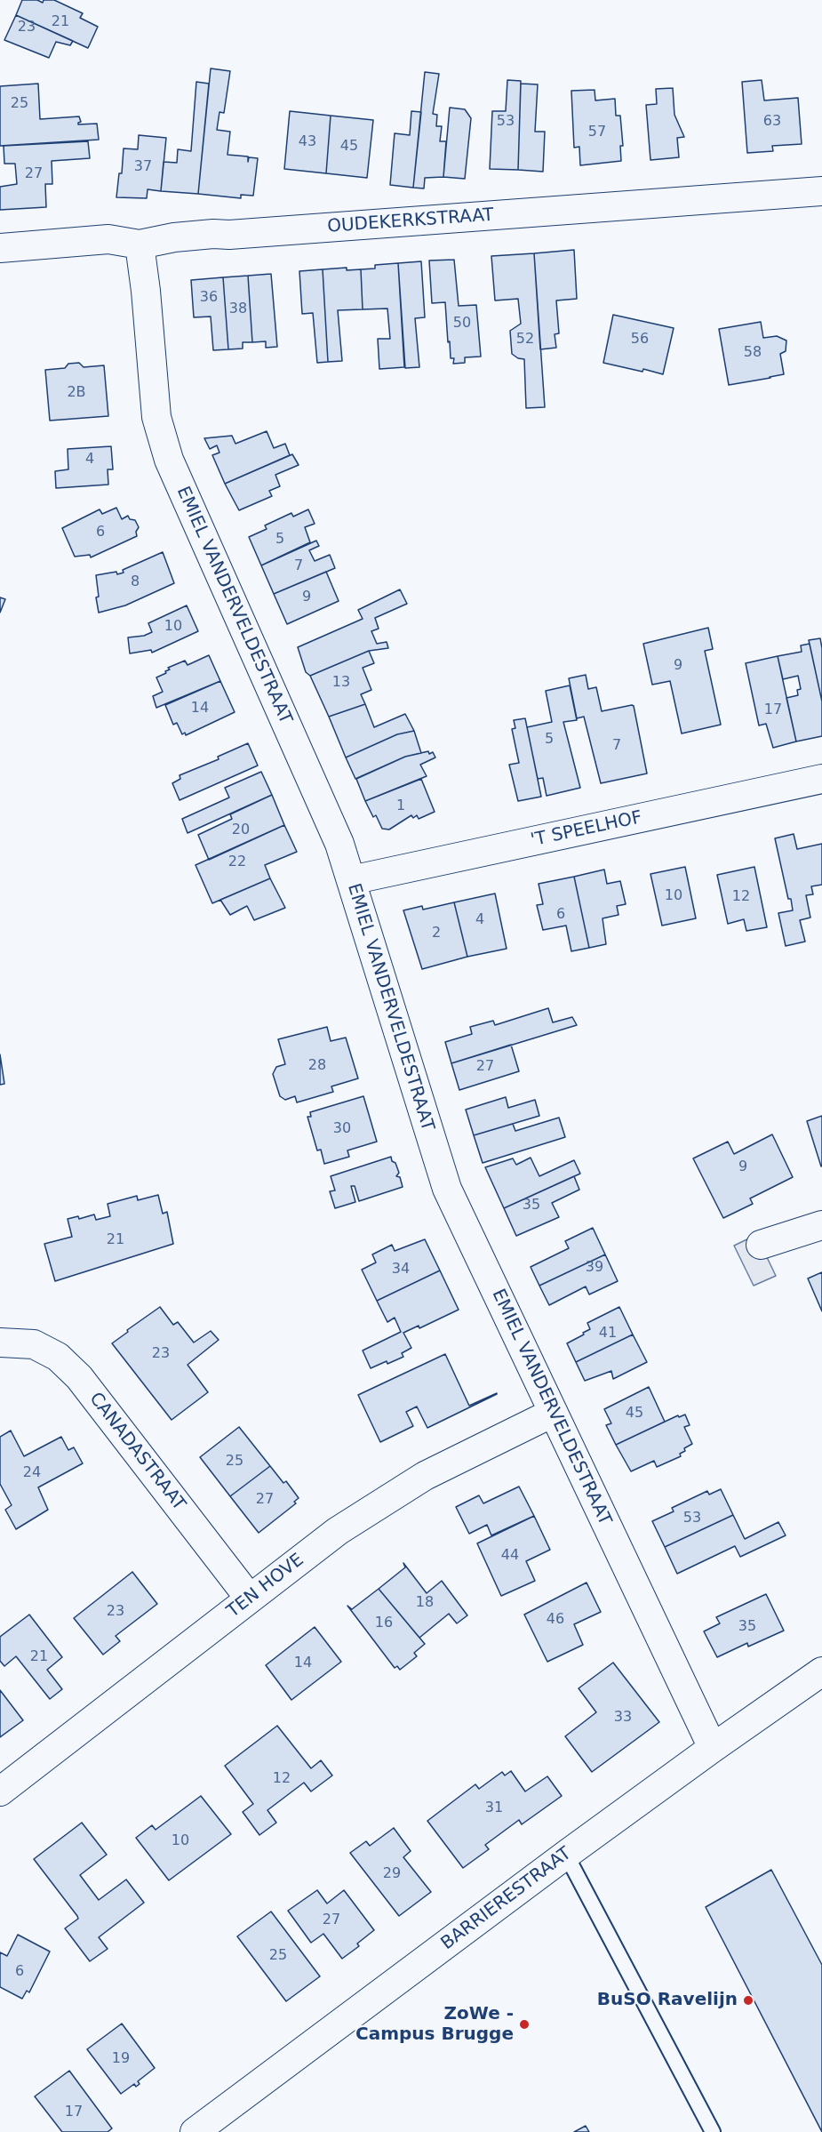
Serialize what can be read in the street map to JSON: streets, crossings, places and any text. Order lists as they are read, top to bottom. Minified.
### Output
{"streets":{"street":["OUDEKERKSTRAAT","EMIEL VANDERVELDESTRAAT","'T SPEELHOF","CANADASTRAAT","TEN HOVE","BARRIERESTRAAT"]},"crossings":[["OUDEKERKSTRAAT","EMIEL VANDERVELDESTRAAT"],["EMIEL VANDERVELDESTRAAT","'T SPEELHOF"],["EMIEL VANDERVELDESTRAAT","TEN HOVE"],["EMIEL VANDERVELDESTRAAT","BARRIERESTRAAT"],["CANADASTRAAT","TEN HOVE"]],"places":["BuSO Ravelijn","ZoWe - Campus Brugge"],"house_numbers":["21","23","25","53","63","57","43","45","37","27","36","38","50","52","56","58","2B","4","6","5","7","8","9","10","9","13","14","17","5","7","1","20","22","10","12","6","4","2","28","27","30","9","35","21","39","34","41","23","45","25","24","27","53","44","18","23","46","16","35","21","14","33","12","31","10","29","27","25","6","19","17"]}
